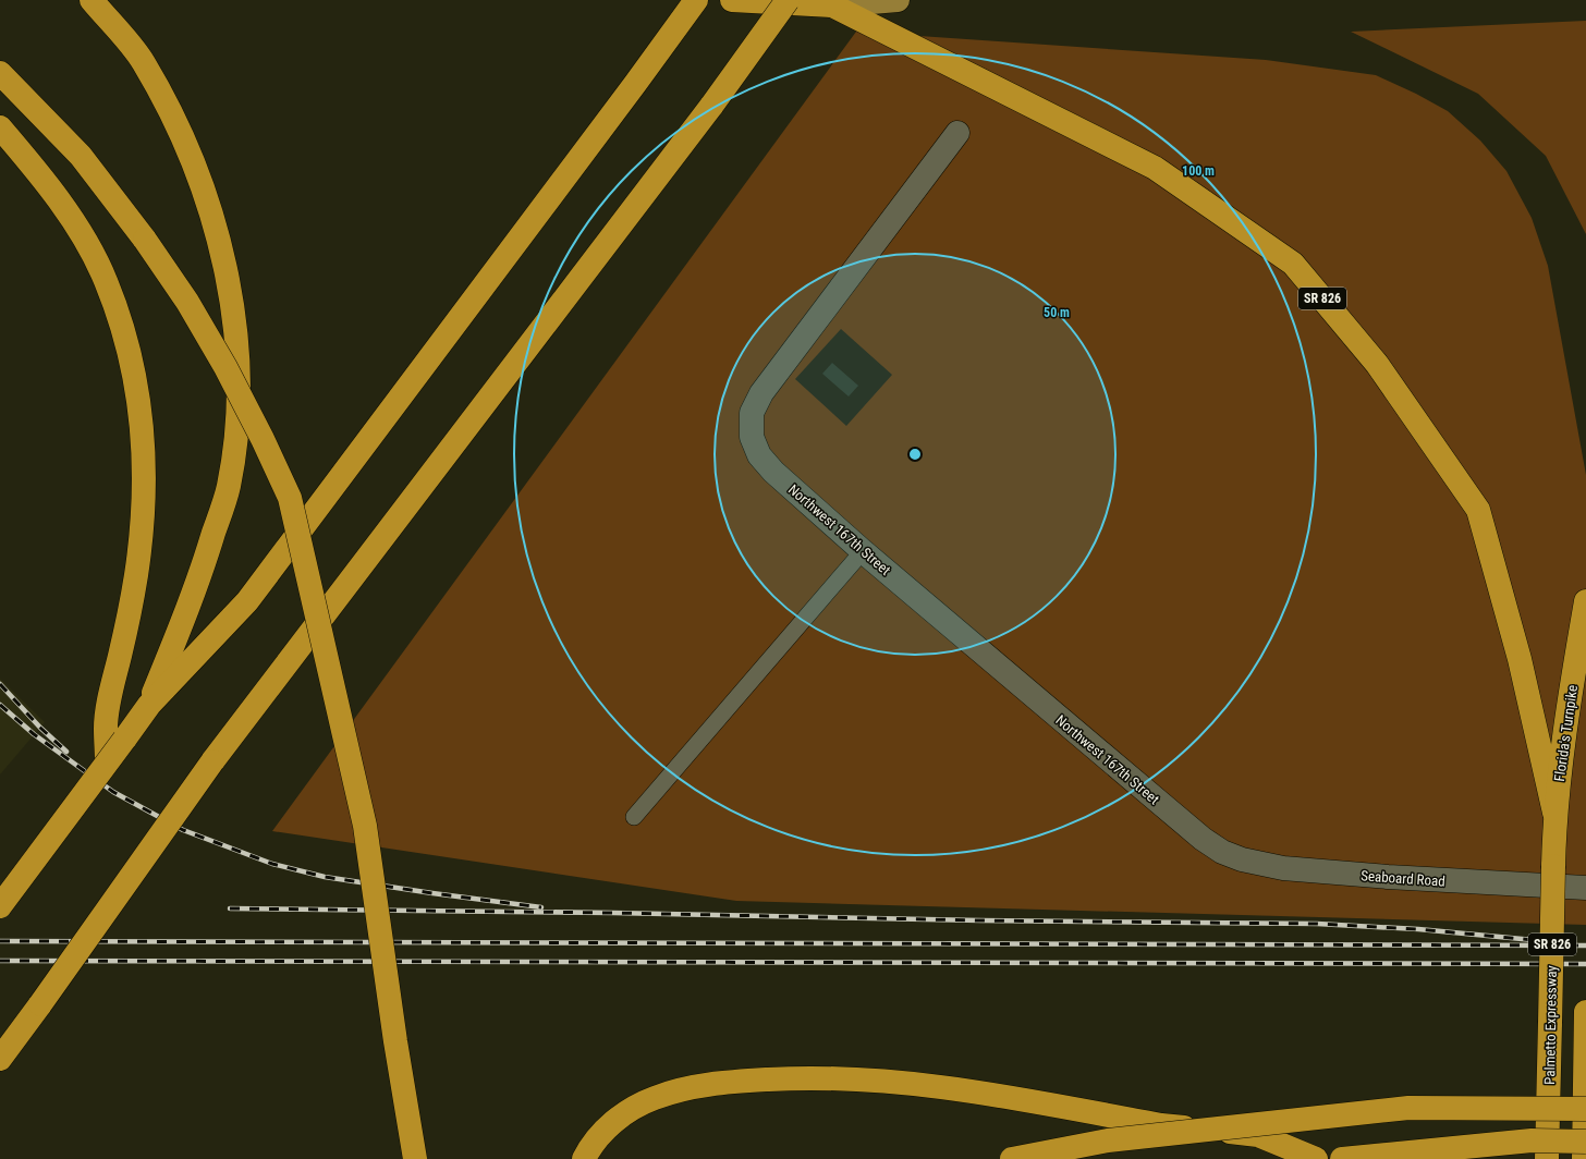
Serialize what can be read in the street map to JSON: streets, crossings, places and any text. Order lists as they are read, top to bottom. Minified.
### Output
{"streets":{"highway":["SR 826","Florida's Turnpike","Palmetto Expressway"],"street":["Northwest 167th Street","Seaboard Road"]},"crossings":[["SR 826","Florida's Turnpike"],["SR 826","Palmetto Expressway"],["Northwest 167th Street","Seaboard Road"],["Florida's Turnpike","Palmetto Expressway"]],"rings":["100 m","50 m"]}
